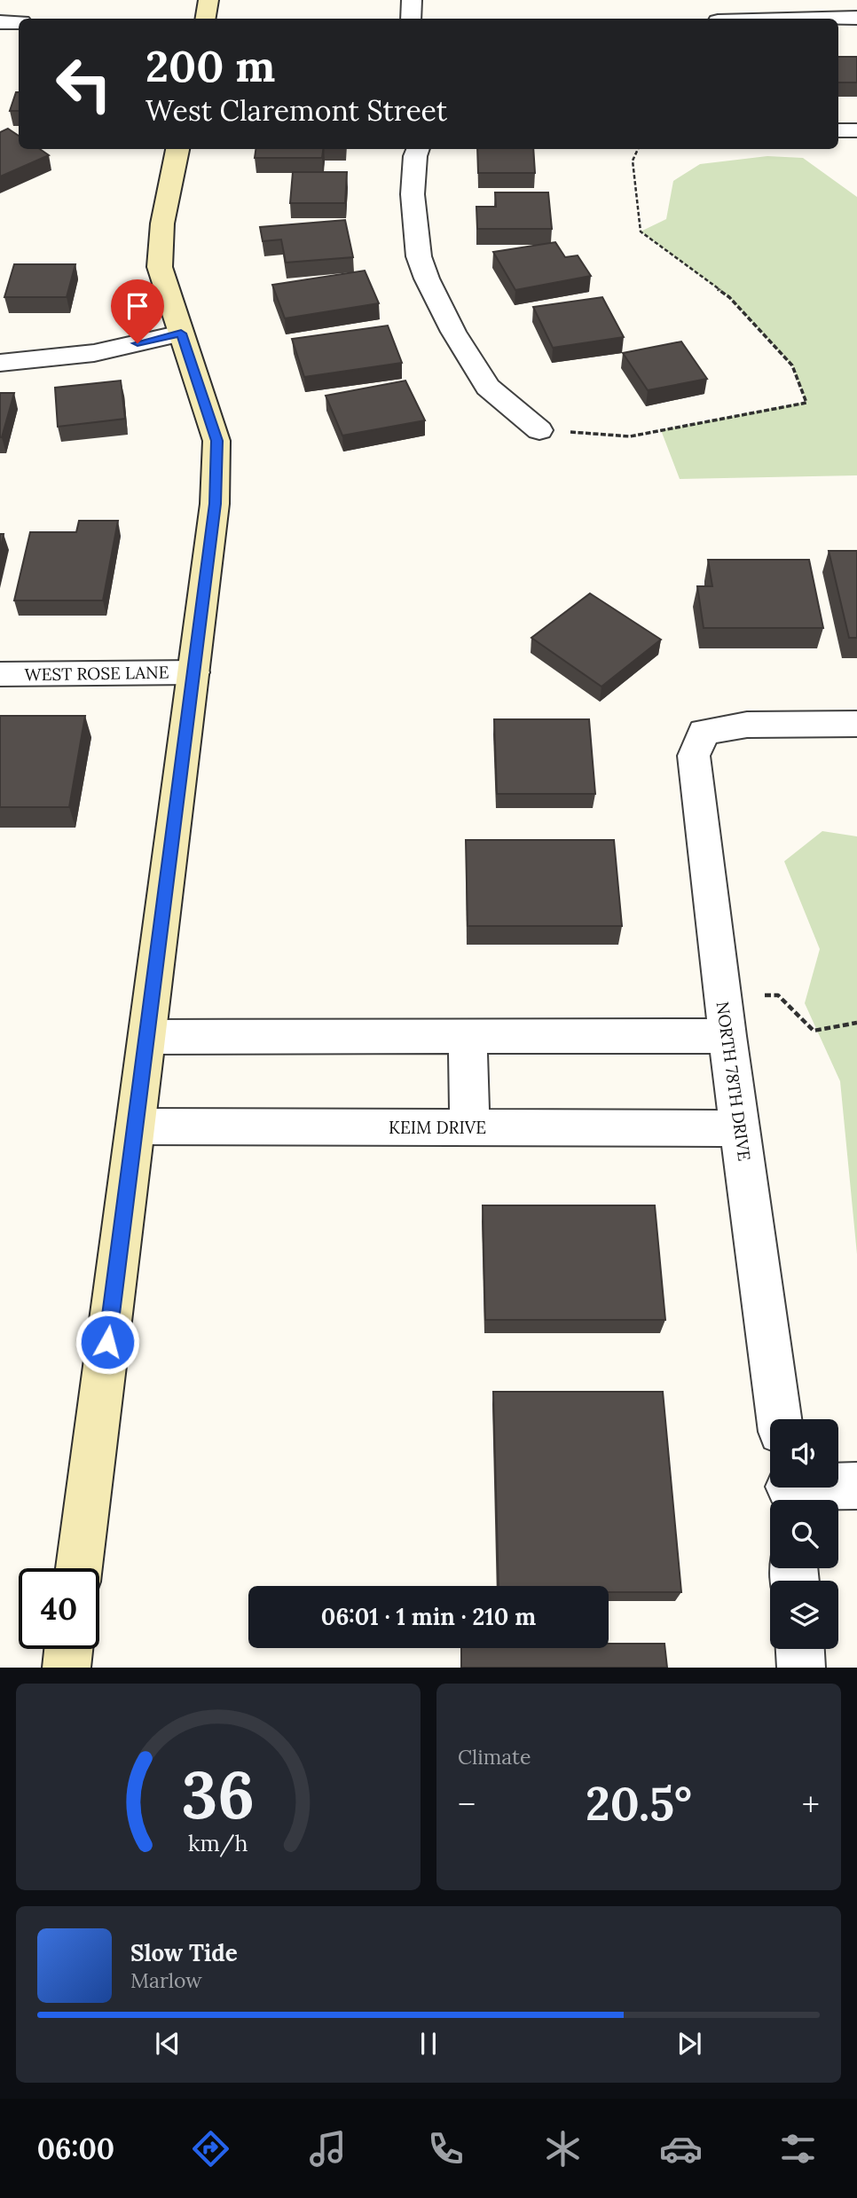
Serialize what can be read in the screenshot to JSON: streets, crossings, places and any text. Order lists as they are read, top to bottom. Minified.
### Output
{"streets":{"street":["WEST ROSE LANE","NORTH 78TH DRIVE","KEIM DRIVE"]},"crossings":[["NORTH 78TH DRIVE","KEIM DRIVE"]],"page":{"turn":["200 m","West Claremont Street"],"limit":"40","trip":"06:01 · 1 min · 210 m","tile":"Climate","heat":["−","20.5°","+"],"song":["Slow Tide","Marlow"],"tabs":"06:00","gauge":["36","km/h"]}}
